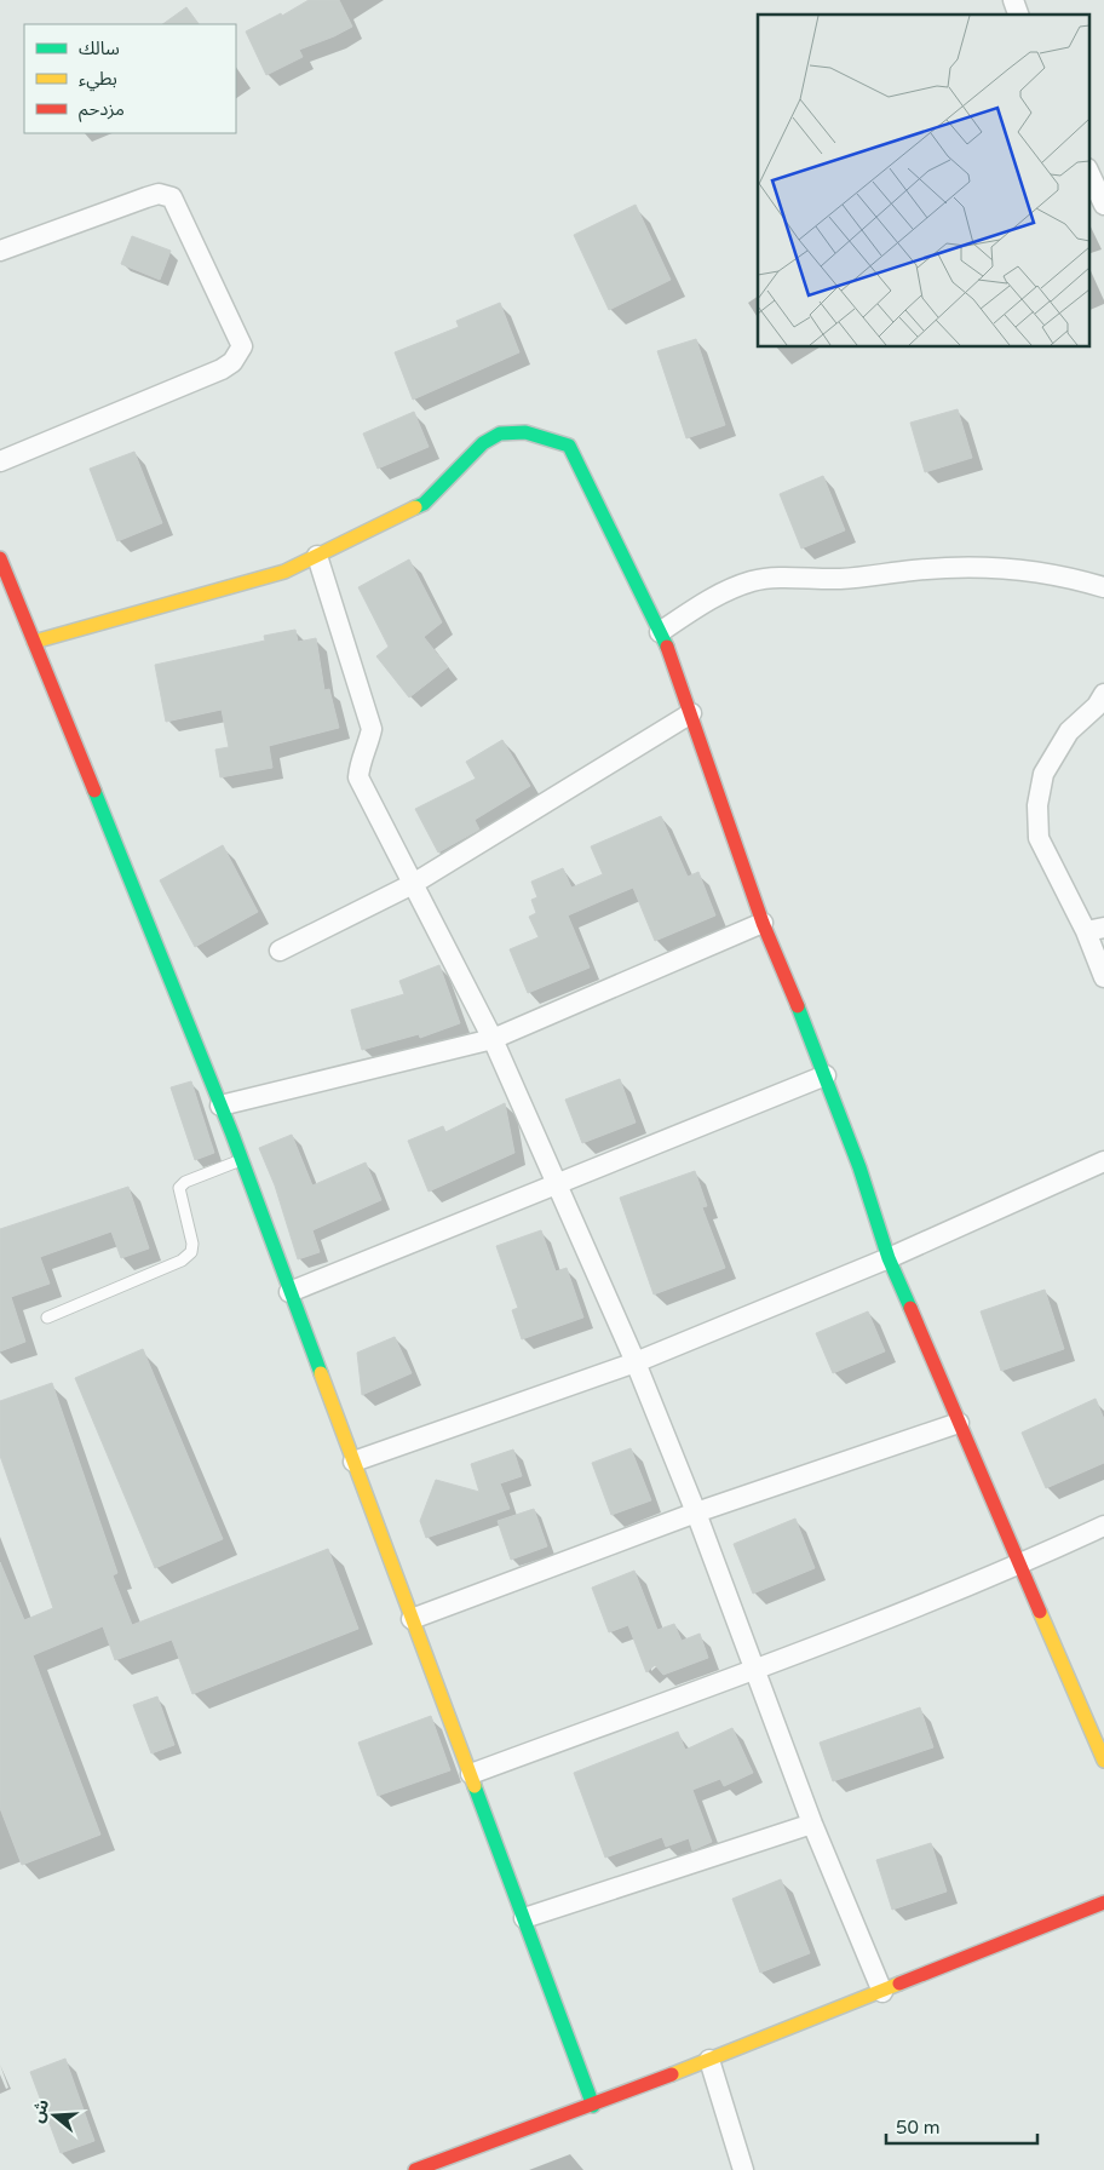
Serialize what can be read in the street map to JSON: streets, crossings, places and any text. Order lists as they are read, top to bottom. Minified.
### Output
{"legend":["سالك","بطيء","مزدحم"],"scale_bar":"50 m","north":"left"}
